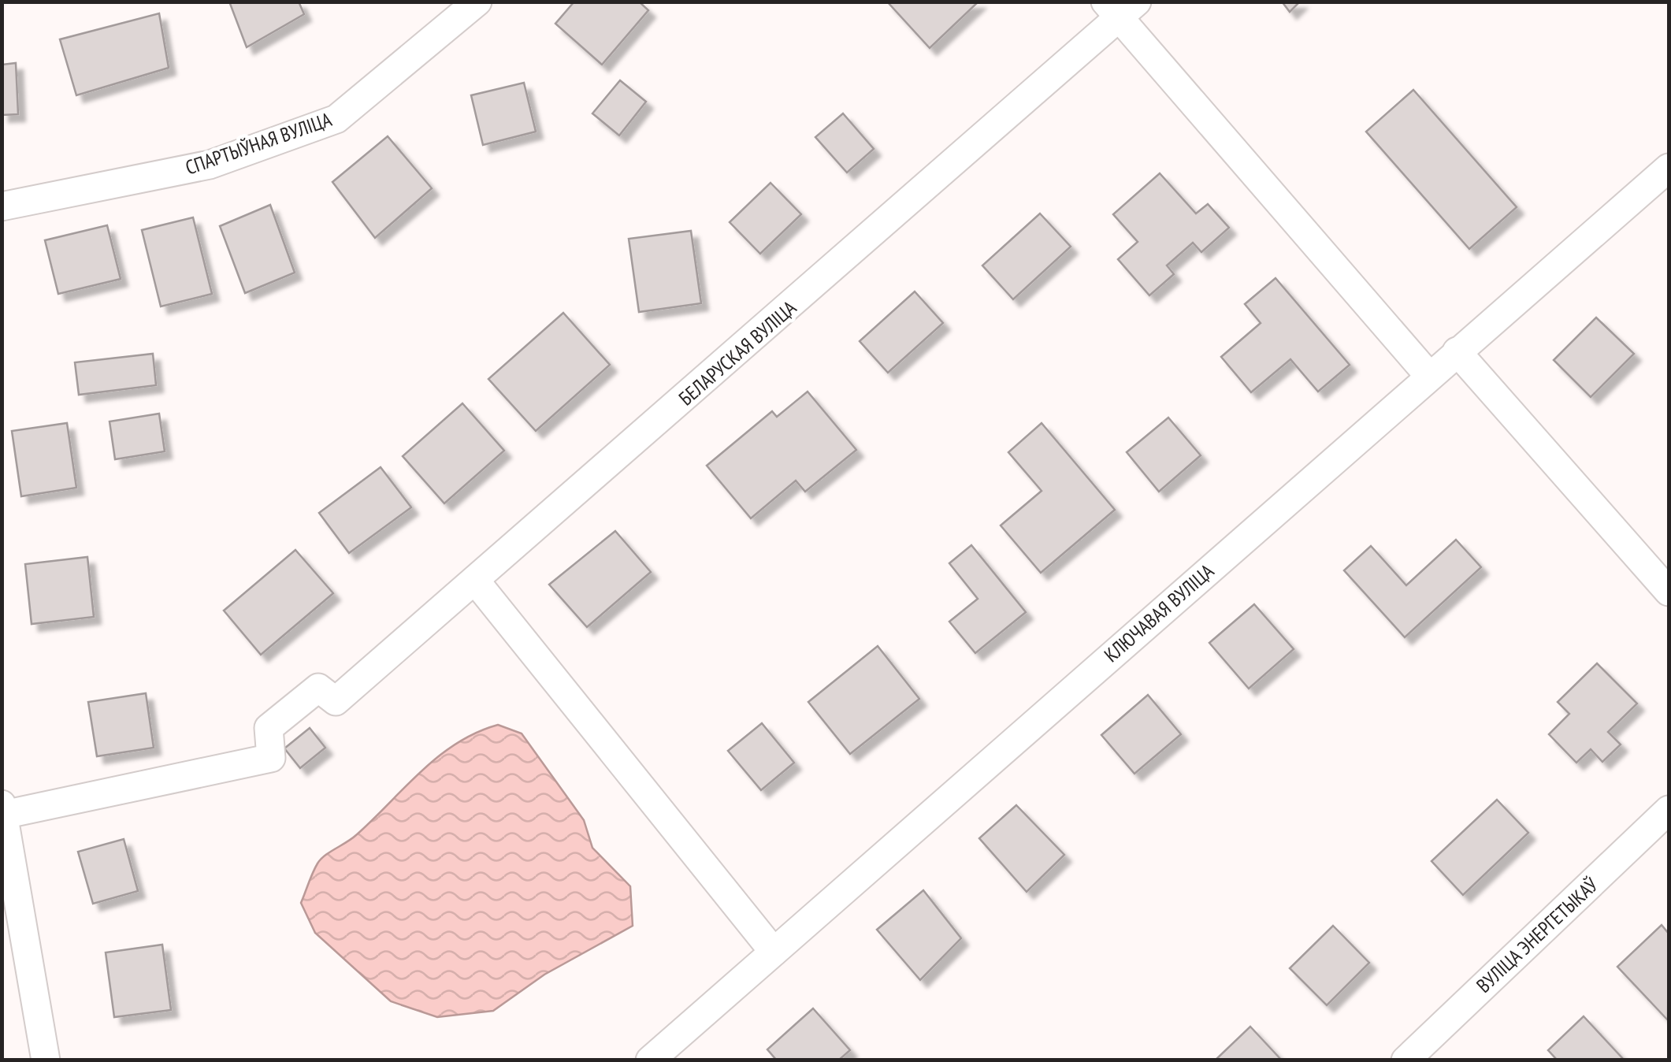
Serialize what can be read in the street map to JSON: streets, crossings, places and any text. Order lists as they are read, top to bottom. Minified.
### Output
{"streets":{"street":["СПАРТЫЎНАЯ ВУЛІЦА","БЕЛАРУСКАЯ ВУЛІЦА","КЛЮЧАВАЯ ВУЛІЦА","ВУЛІЦА ЭНЕРГЕТЫКАЎ"]}}
